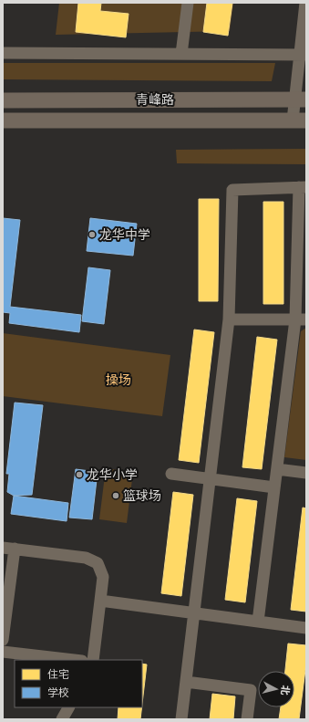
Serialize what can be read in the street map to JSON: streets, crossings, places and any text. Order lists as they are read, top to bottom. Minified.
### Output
{"streets":{"main road":["青峰路"]},"parks":["操场"],"places":["龙华中学","龙华小学","篮球场"],"legend":["住宅","学校"],"north":"right"}
